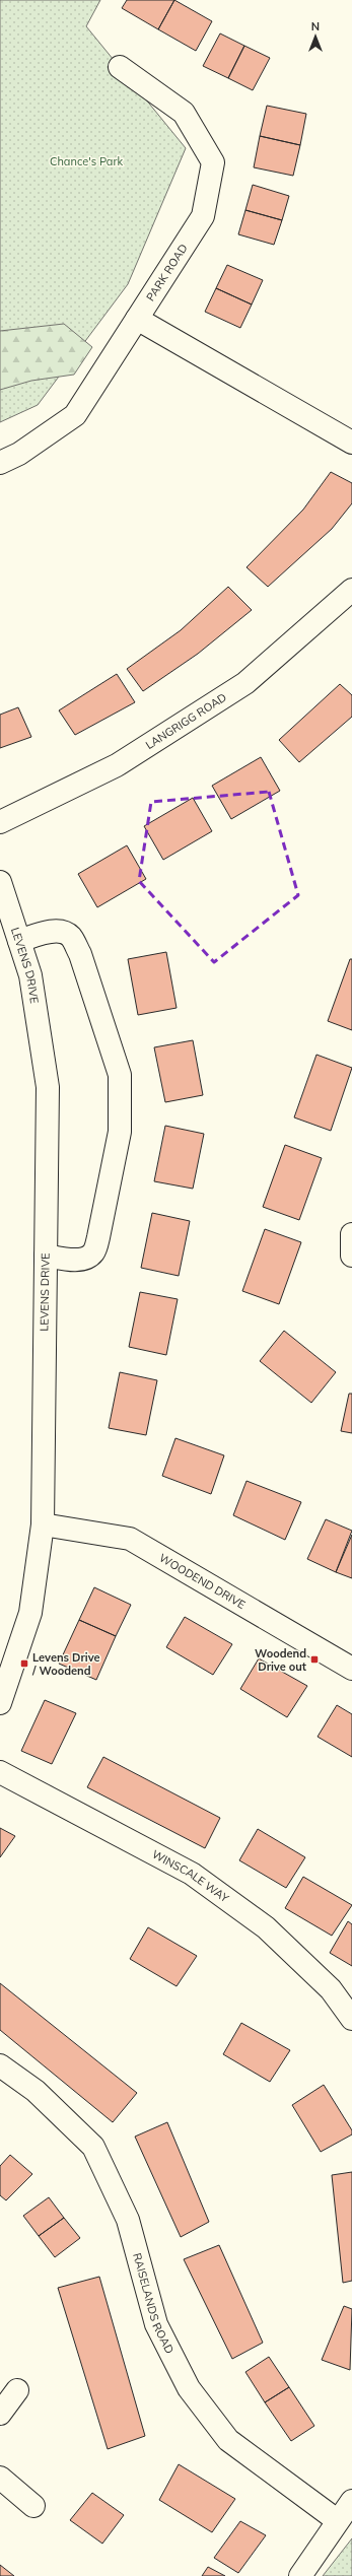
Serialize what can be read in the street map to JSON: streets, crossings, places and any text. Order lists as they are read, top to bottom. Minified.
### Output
{"streets":{"street":["PARK ROAD","LANGRIGG ROAD","LEVENS DRIVE","WOODEND DRIVE","WINSCALE WAY","RAISELANDS ROAD"]},"crossings":[["LEVENS DRIVE","WOODEND DRIVE"]],"parks":["Chance's Park"],"places":{"transit":["Woodend Drive out","Levens Drive / Woodend"]},"north":"top"}
